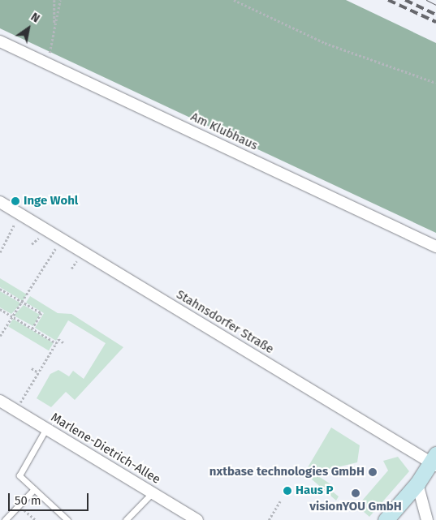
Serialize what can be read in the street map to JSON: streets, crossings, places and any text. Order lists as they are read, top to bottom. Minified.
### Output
{"streets":{"street":["Am Klubhaus","Stahnsdorfer Straße","Marlene-Dietrich-Allee"]},"places":["Inge Wohl","nxtbase technologies GmbH","Haus P","visionYOU GmbH"],"scale_bar":"50 m","north":"top right"}
